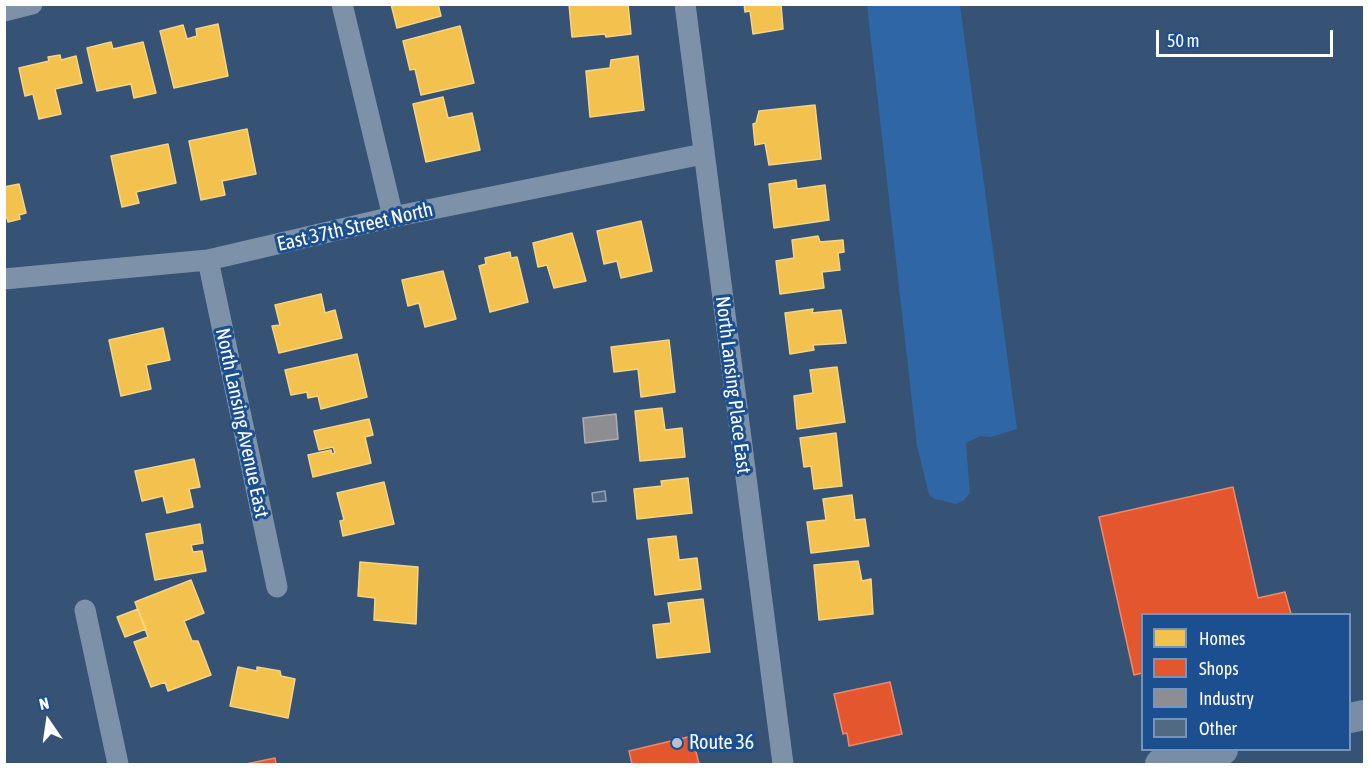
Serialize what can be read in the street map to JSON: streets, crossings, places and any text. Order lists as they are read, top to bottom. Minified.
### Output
{"streets":{"street":["East 37th Street North","North Lansing Place East","North Lansing Avenue East"]},"crossings":[["East 37th Street North","North Lansing Place East"],["East 37th Street North","North Lansing Avenue East"]],"places":["Route 36"],"legend":["Homes","Shops","Industry","Other"],"scale_bar":"50 m","north":"top"}
